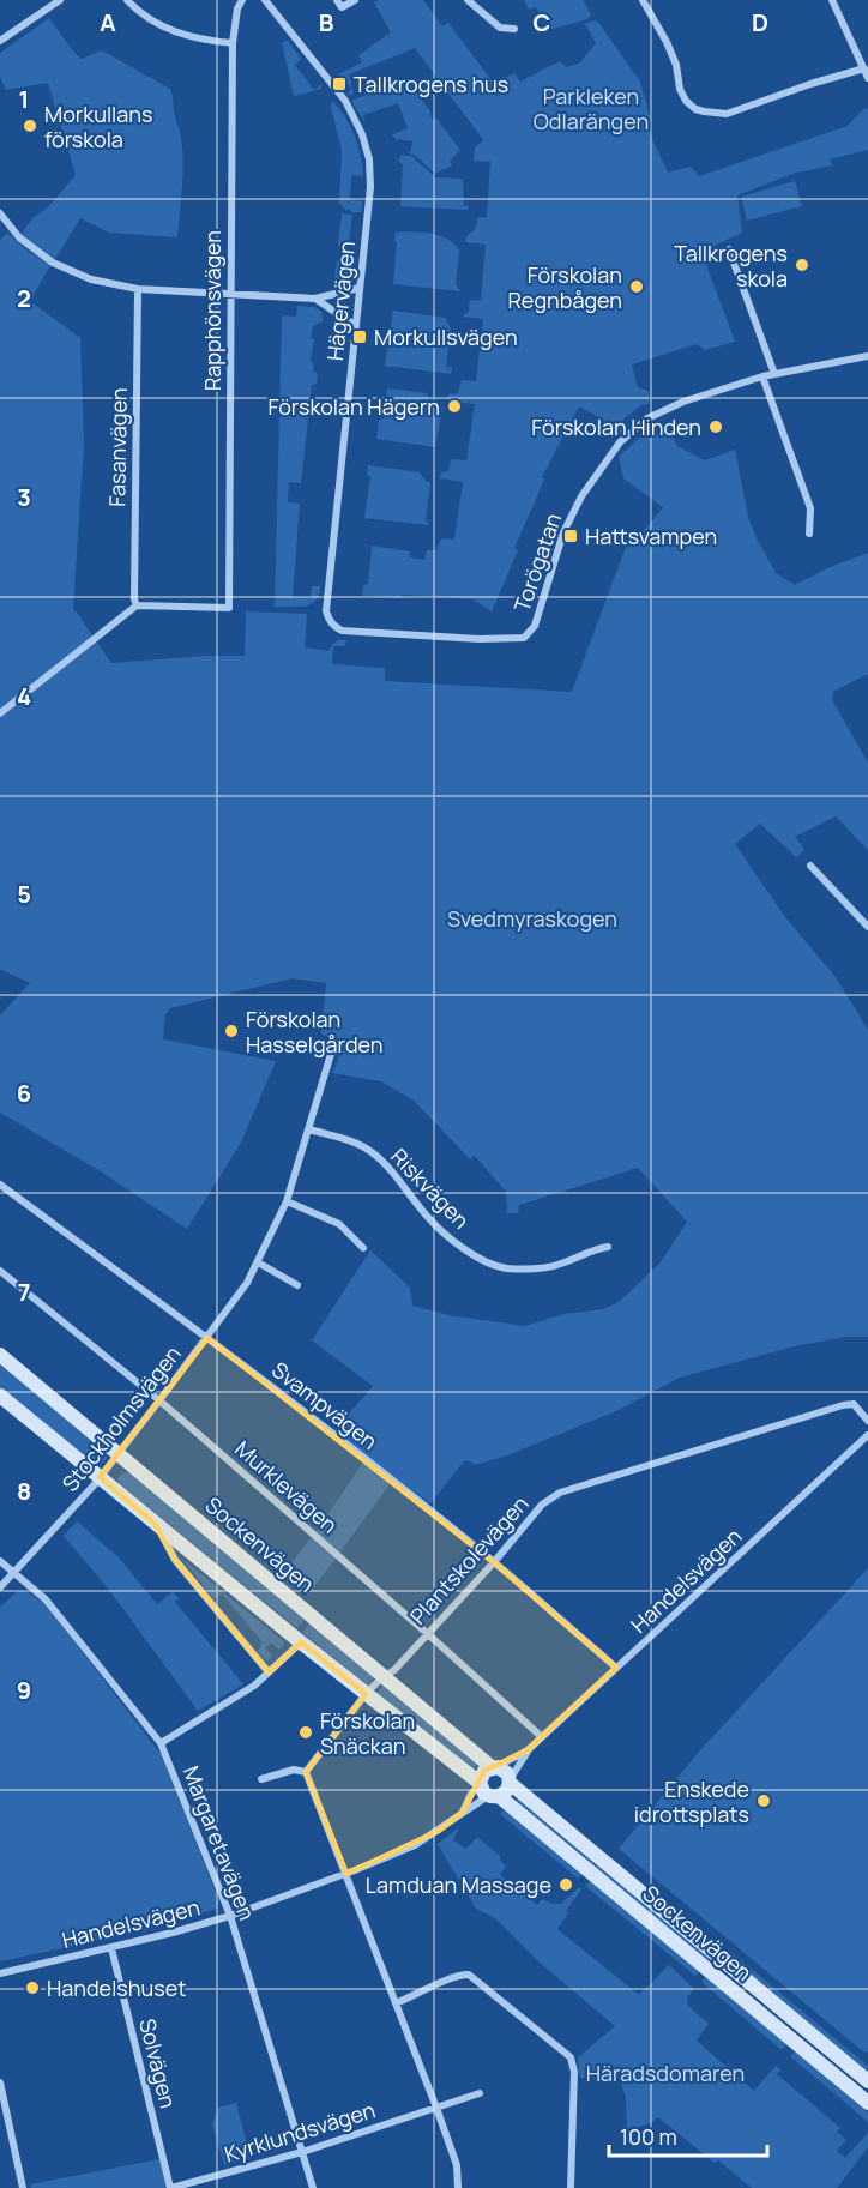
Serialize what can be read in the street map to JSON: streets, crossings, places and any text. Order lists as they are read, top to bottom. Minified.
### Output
{"streets":{"street":["Hägervägen","Rapphönsvägen","Fasanvägen","Torögatan","Riskvägen","Svampvägen","Stockholmsvägen","Murklevägen","Sockenvägen","Plantskolevägen","Handelsvägen","Margaretavägen","Solvägen","Kyrklundsvägen"]},"crossings":[["Hägervägen","Torögatan"],["Rapphönsvägen","Fasanvägen"],["Riskvägen","Stockholmsvägen"],["Svampvägen","Stockholmsvägen"],["Svampvägen","Plantskolevägen"],["Svampvägen","Handelsvägen"],["Stockholmsvägen","Murklevägen"],["Stockholmsvägen","Sockenvägen"],["Stockholmsvägen","Margaretavägen"],["Murklevägen","Plantskolevägen"],["Murklevägen","Handelsvägen"],["Sockenvägen","Plantskolevägen"],["Sockenvägen","Handelsvägen"],["Handelsvägen","Margaretavägen"],["Handelsvägen","Solvägen"],["Margaretavägen","Kyrklundsvägen"],["Solvägen","Kyrklundsvägen"]],"parks":["Parkleken Odlarängen","Svedmyraskogen","Häradsdomaren"],"places":{"transit":["Tallkrogens hus","Morkullsvägen","Hattsvampen"],"other":["Morkullans förskola","Tallkrogens skola","Förskolan Regnbågen","Förskolan Hägern","Förskolan Hinden","Förskolan Hasselgården","Förskolan Snäckan","Enskede idrottsplats","Lamduan Massage","Handelshuset"]},"scale_bar":"100 m","grid":{"columns":["A","B","C","D"],"rows":["1","2","3","4","5","6","7","8","9"]}}
